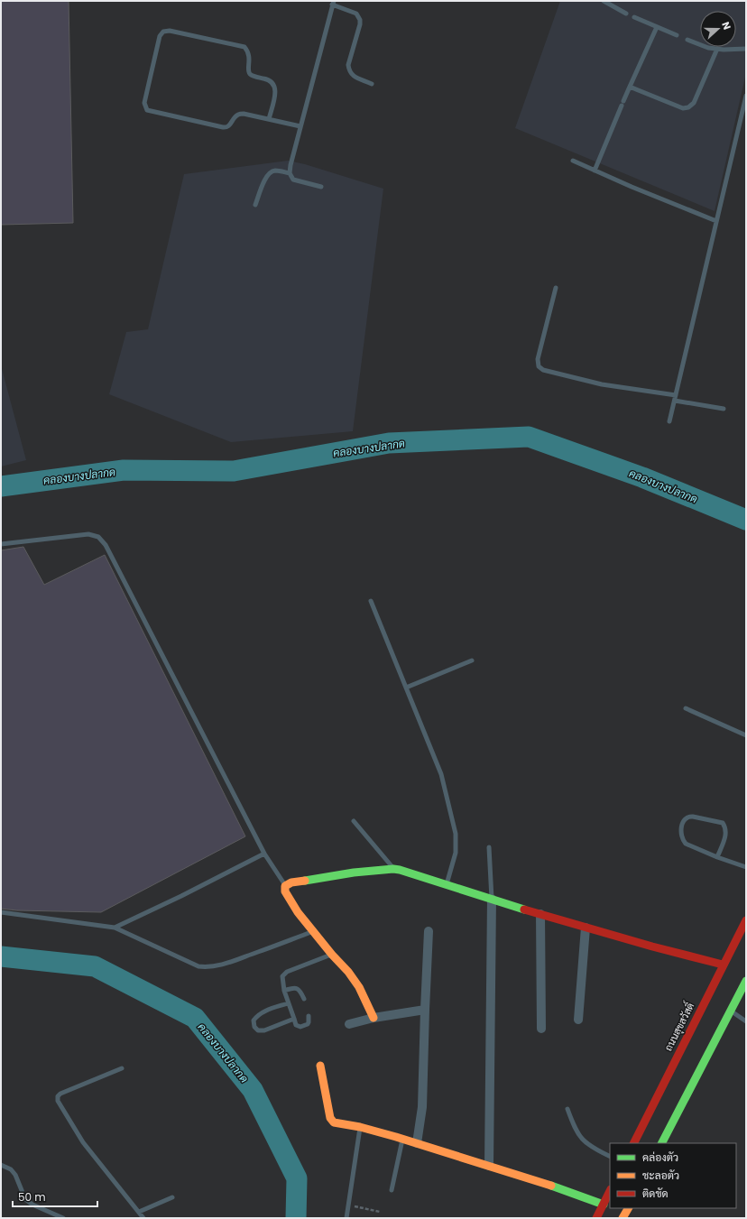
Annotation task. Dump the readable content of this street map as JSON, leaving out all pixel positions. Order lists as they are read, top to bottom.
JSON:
{
  "streets": {
    "street": ["ถนนสุขสวัสดิ์"]
  },
  "water": ["คลองบางปลากด"],
  "legend": ["คล่องตัว", "ชะลอตัว", "ติดขัด"],
  "scale_bar": "50 m",
  "north": "right"
}
